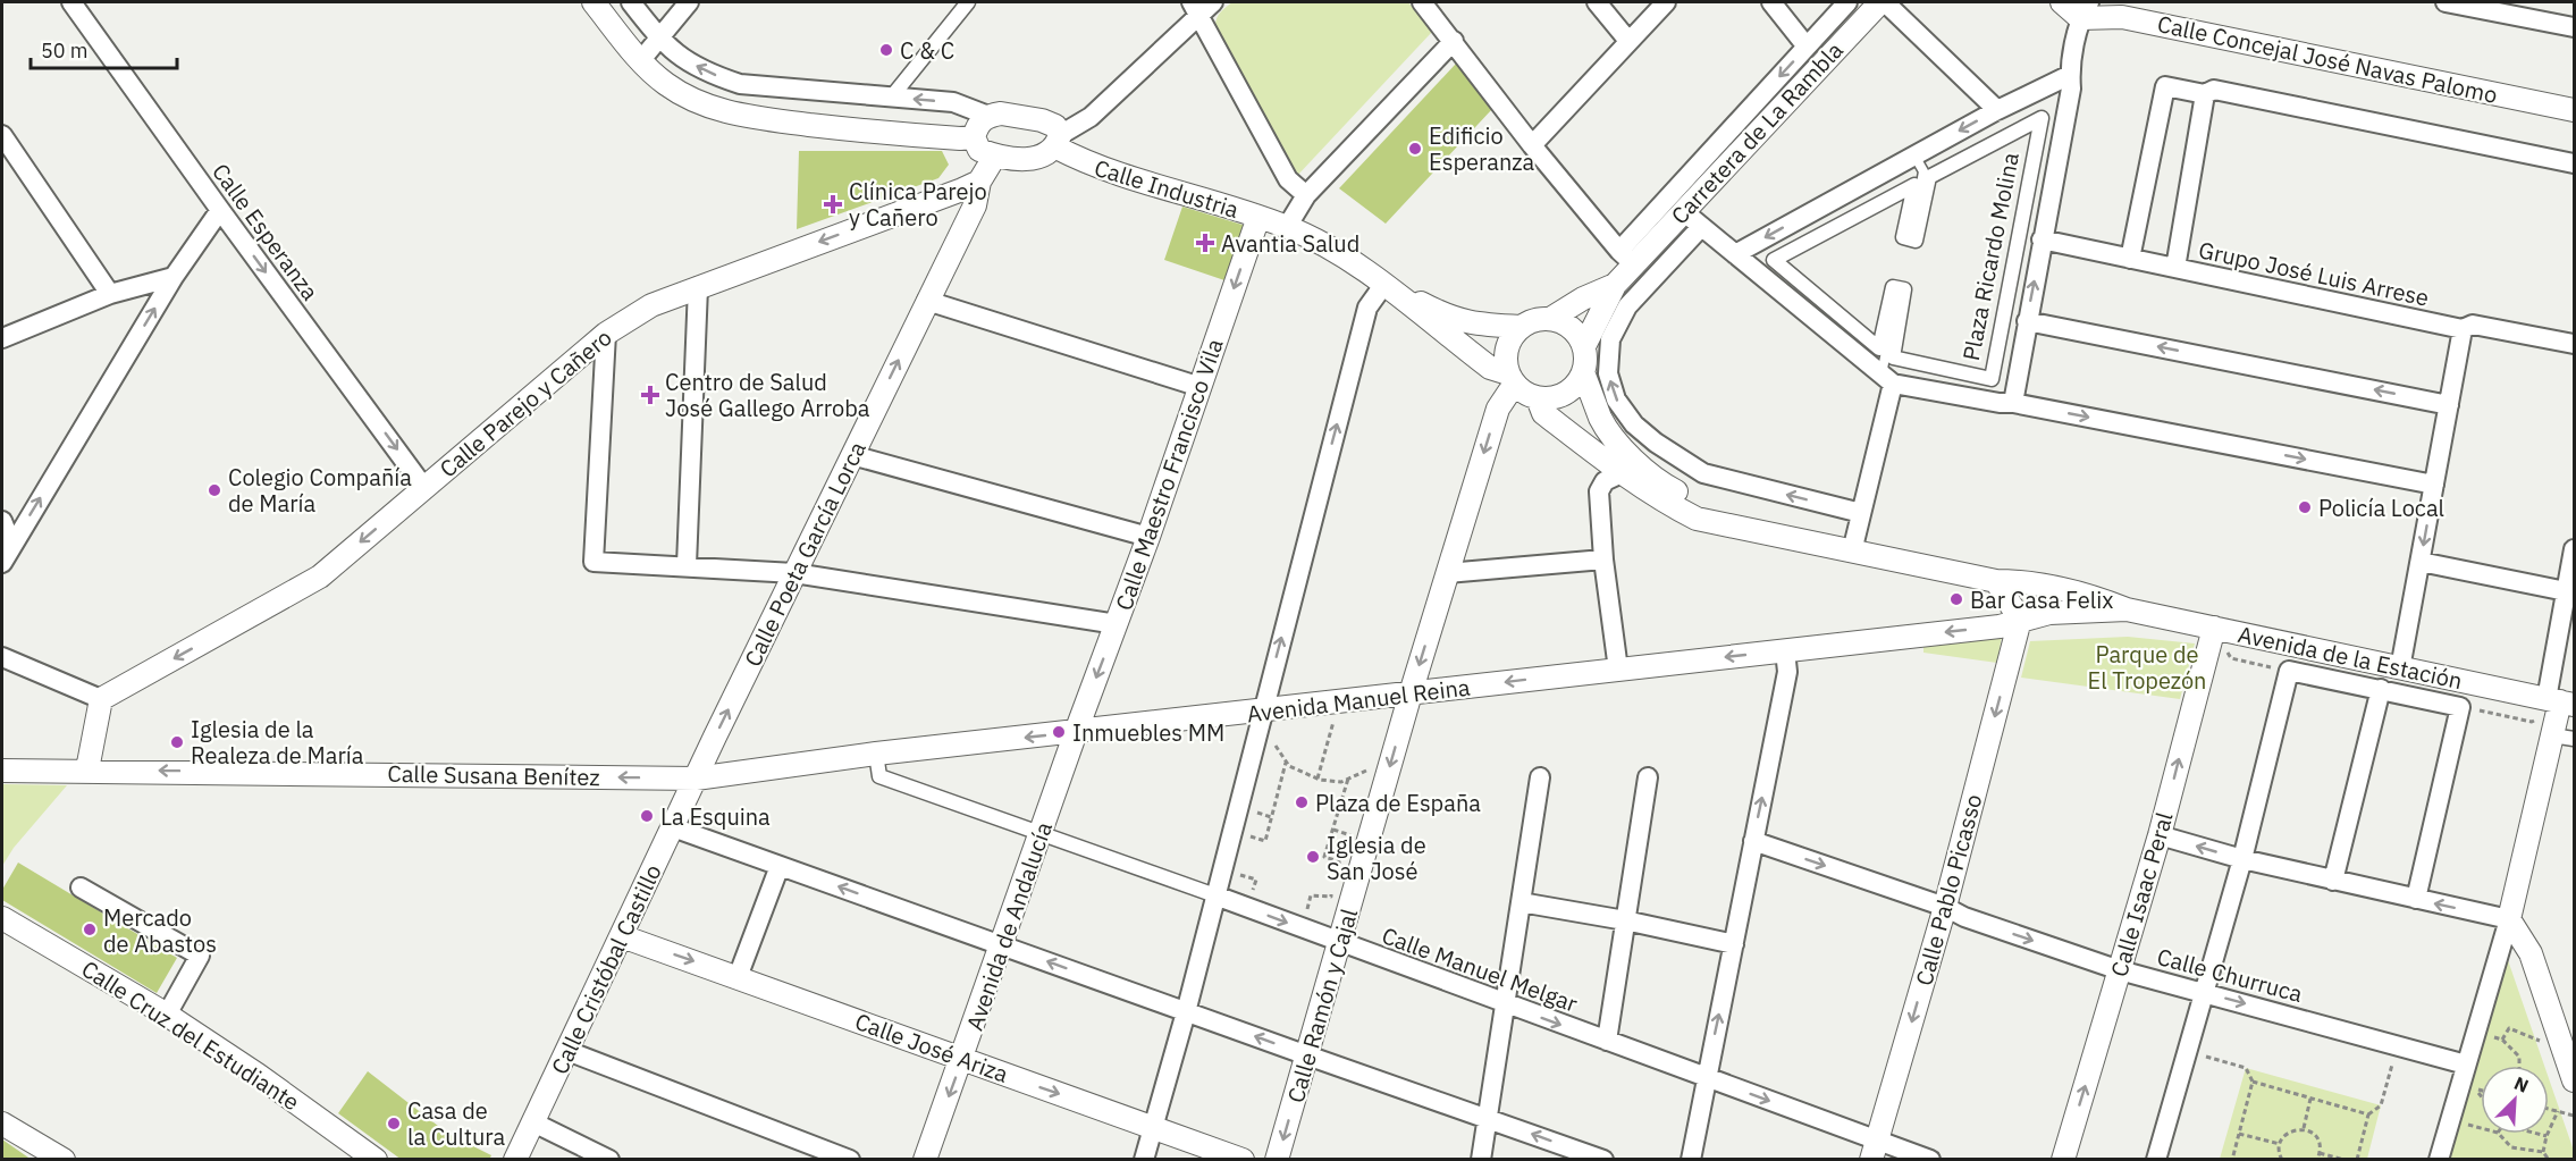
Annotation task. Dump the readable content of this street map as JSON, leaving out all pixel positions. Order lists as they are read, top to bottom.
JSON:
{
  "streets": {
    "street": [
      "Calle Concejal José Navas Palomo",
      "Carretera de La Rambla",
      "Calle Industria",
      "Calle Esperanza",
      "Plaza Ricardo Molina",
      "Grupo José Luis Arrese",
      "Calle Parejo y Cañero",
      "Calle Maestro Francisco Vila",
      "Calle Poeta García Lorca",
      "Avenida de la Estación",
      "Avenida Manuel Reina",
      "Calle Susana Benítez",
      "Calle Pablo Picasso",
      "Calle Isaac Peral",
      "Avenida de Andalucía",
      "Calle Cristóbal Castillo",
      "Calle Manuel Melgar",
      "Calle Churruca",
      "Calle Ramón y Cajal",
      "Calle Cruz del Estudiante",
      "Calle José Ariza"
    ]
  },
  "crossings": [
    ["Carretera de La Rambla", "Calle Industria"],
    ["Carretera de La Rambla", "Calle Ramón y Cajal"],
    ["Calle Industria", "Calle Maestro Francisco Vila"],
    ["Calle Industria", "Calle Ramón y Cajal"],
    ["Calle Esperanza", "Calle Parejo y Cañero"],
    ["Calle Parejo y Cañero", "Calle Poeta García Lorca"],
    ["Calle Maestro Francisco Vila", "Avenida Manuel Reina"],
    ["Calle Maestro Francisco Vila", "Avenida de Andalucía"],
    ["Calle Poeta García Lorca", "Avenida Manuel Reina"],
    ["Calle Poeta García Lorca", "Calle Susana Benítez"],
    ["Calle Poeta García Lorca", "Calle Cristóbal Castillo"],
    ["Avenida de la Estación", "Avenida Manuel Reina"],
    ["Avenida de la Estación", "Calle Pablo Picasso"],
    ["Avenida de la Estación", "Calle Isaac Peral"],
    ["Avenida Manuel Reina", "Calle Susana Benítez"],
    ["Avenida Manuel Reina", "Calle Pablo Picasso"],
    ["Avenida Manuel Reina", "Avenida de Andalucía"],
    ["Avenida Manuel Reina", "Calle Cristóbal Castillo"],
    ["Avenida Manuel Reina", "Calle Manuel Melgar"],
    ["Avenida Manuel Reina", "Calle Ramón y Cajal"],
    ["Calle Susana Benítez", "Calle Cristóbal Castillo"],
    ["Calle Pablo Picasso", "Calle Manuel Melgar"],
    ["Calle Pablo Picasso", "Calle Churruca"],
    ["Calle Isaac Peral", "Calle Churruca"],
    ["Avenida de Andalucía", "Calle Manuel Melgar"],
    ["Avenida de Andalucía", "Calle José Ariza"],
    ["Calle Cristóbal Castillo", "Calle José Ariza"],
    ["Calle Manuel Melgar", "Calle Ramón y Cajal"]
  ],
  "one_way": [
    "Calle Esperanza",
    "Calle Parejo y Cañero",
    "Calle Poeta García Lorca",
    "Calle Susana Benítez"
  ],
  "parks": ["Parque de El Tropezón"],
  "places": {
    "other": [
      "C & C",
      "Edificio Esperanza",
      "Colegio Compañía de María",
      "Policía Local",
      "Bar Casa Felix",
      "Inmuebles MM",
      "Iglesia de la Realeza de María",
      "Plaza de España",
      "La Esquina",
      "Iglesia de San José",
      "Mercado de Abastos",
      "Casa de la Cultura"
    ],
    "health": ["Clínica Parejo y Cañero", "Avantia Salud", "Centro de Salud José Gallego Arroba"]
  },
  "scale_bar": "50 m",
  "north": "top right"
}
